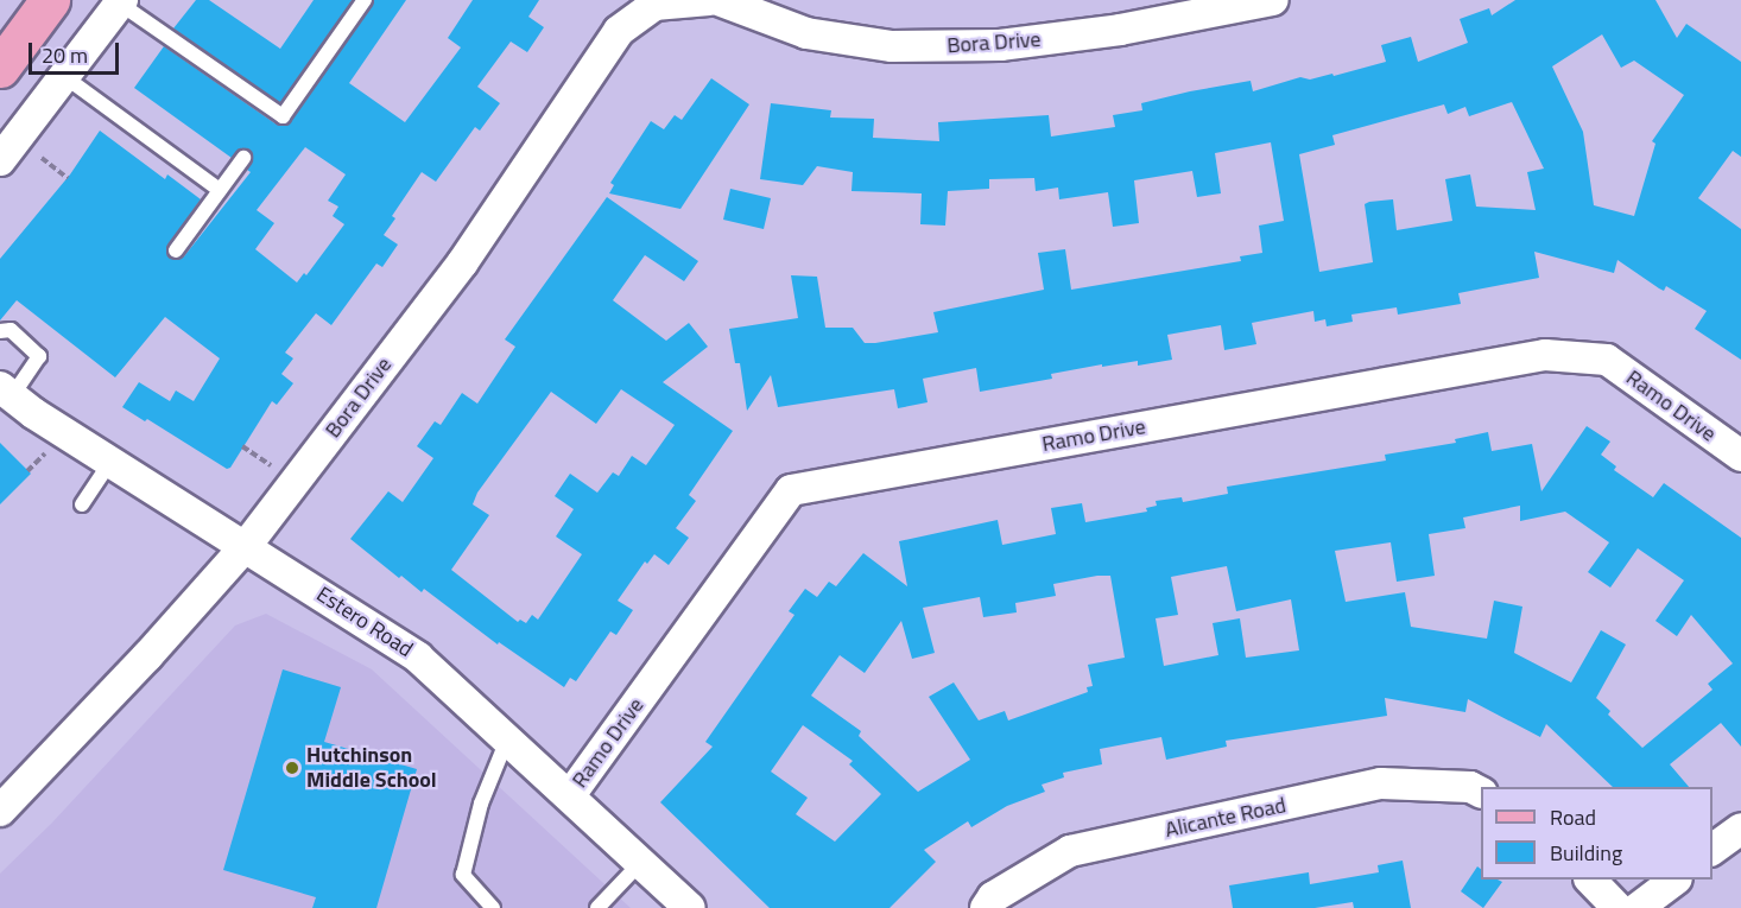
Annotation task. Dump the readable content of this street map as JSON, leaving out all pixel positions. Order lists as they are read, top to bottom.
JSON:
{
  "streets": {
    "street": [
      "Bora Drive",
      "Ramo Drive",
      "Estero Road",
      "Alicante Road"
    ]
  },
  "crossings": [
    ["Bora Drive", "Estero Road"],
    ["Ramo Drive", "Estero Road"]
  ],
  "places": ["Hutchinson Middle School"],
  "legend": ["Road", "Building"],
  "scale_bar": "20 m"
}
